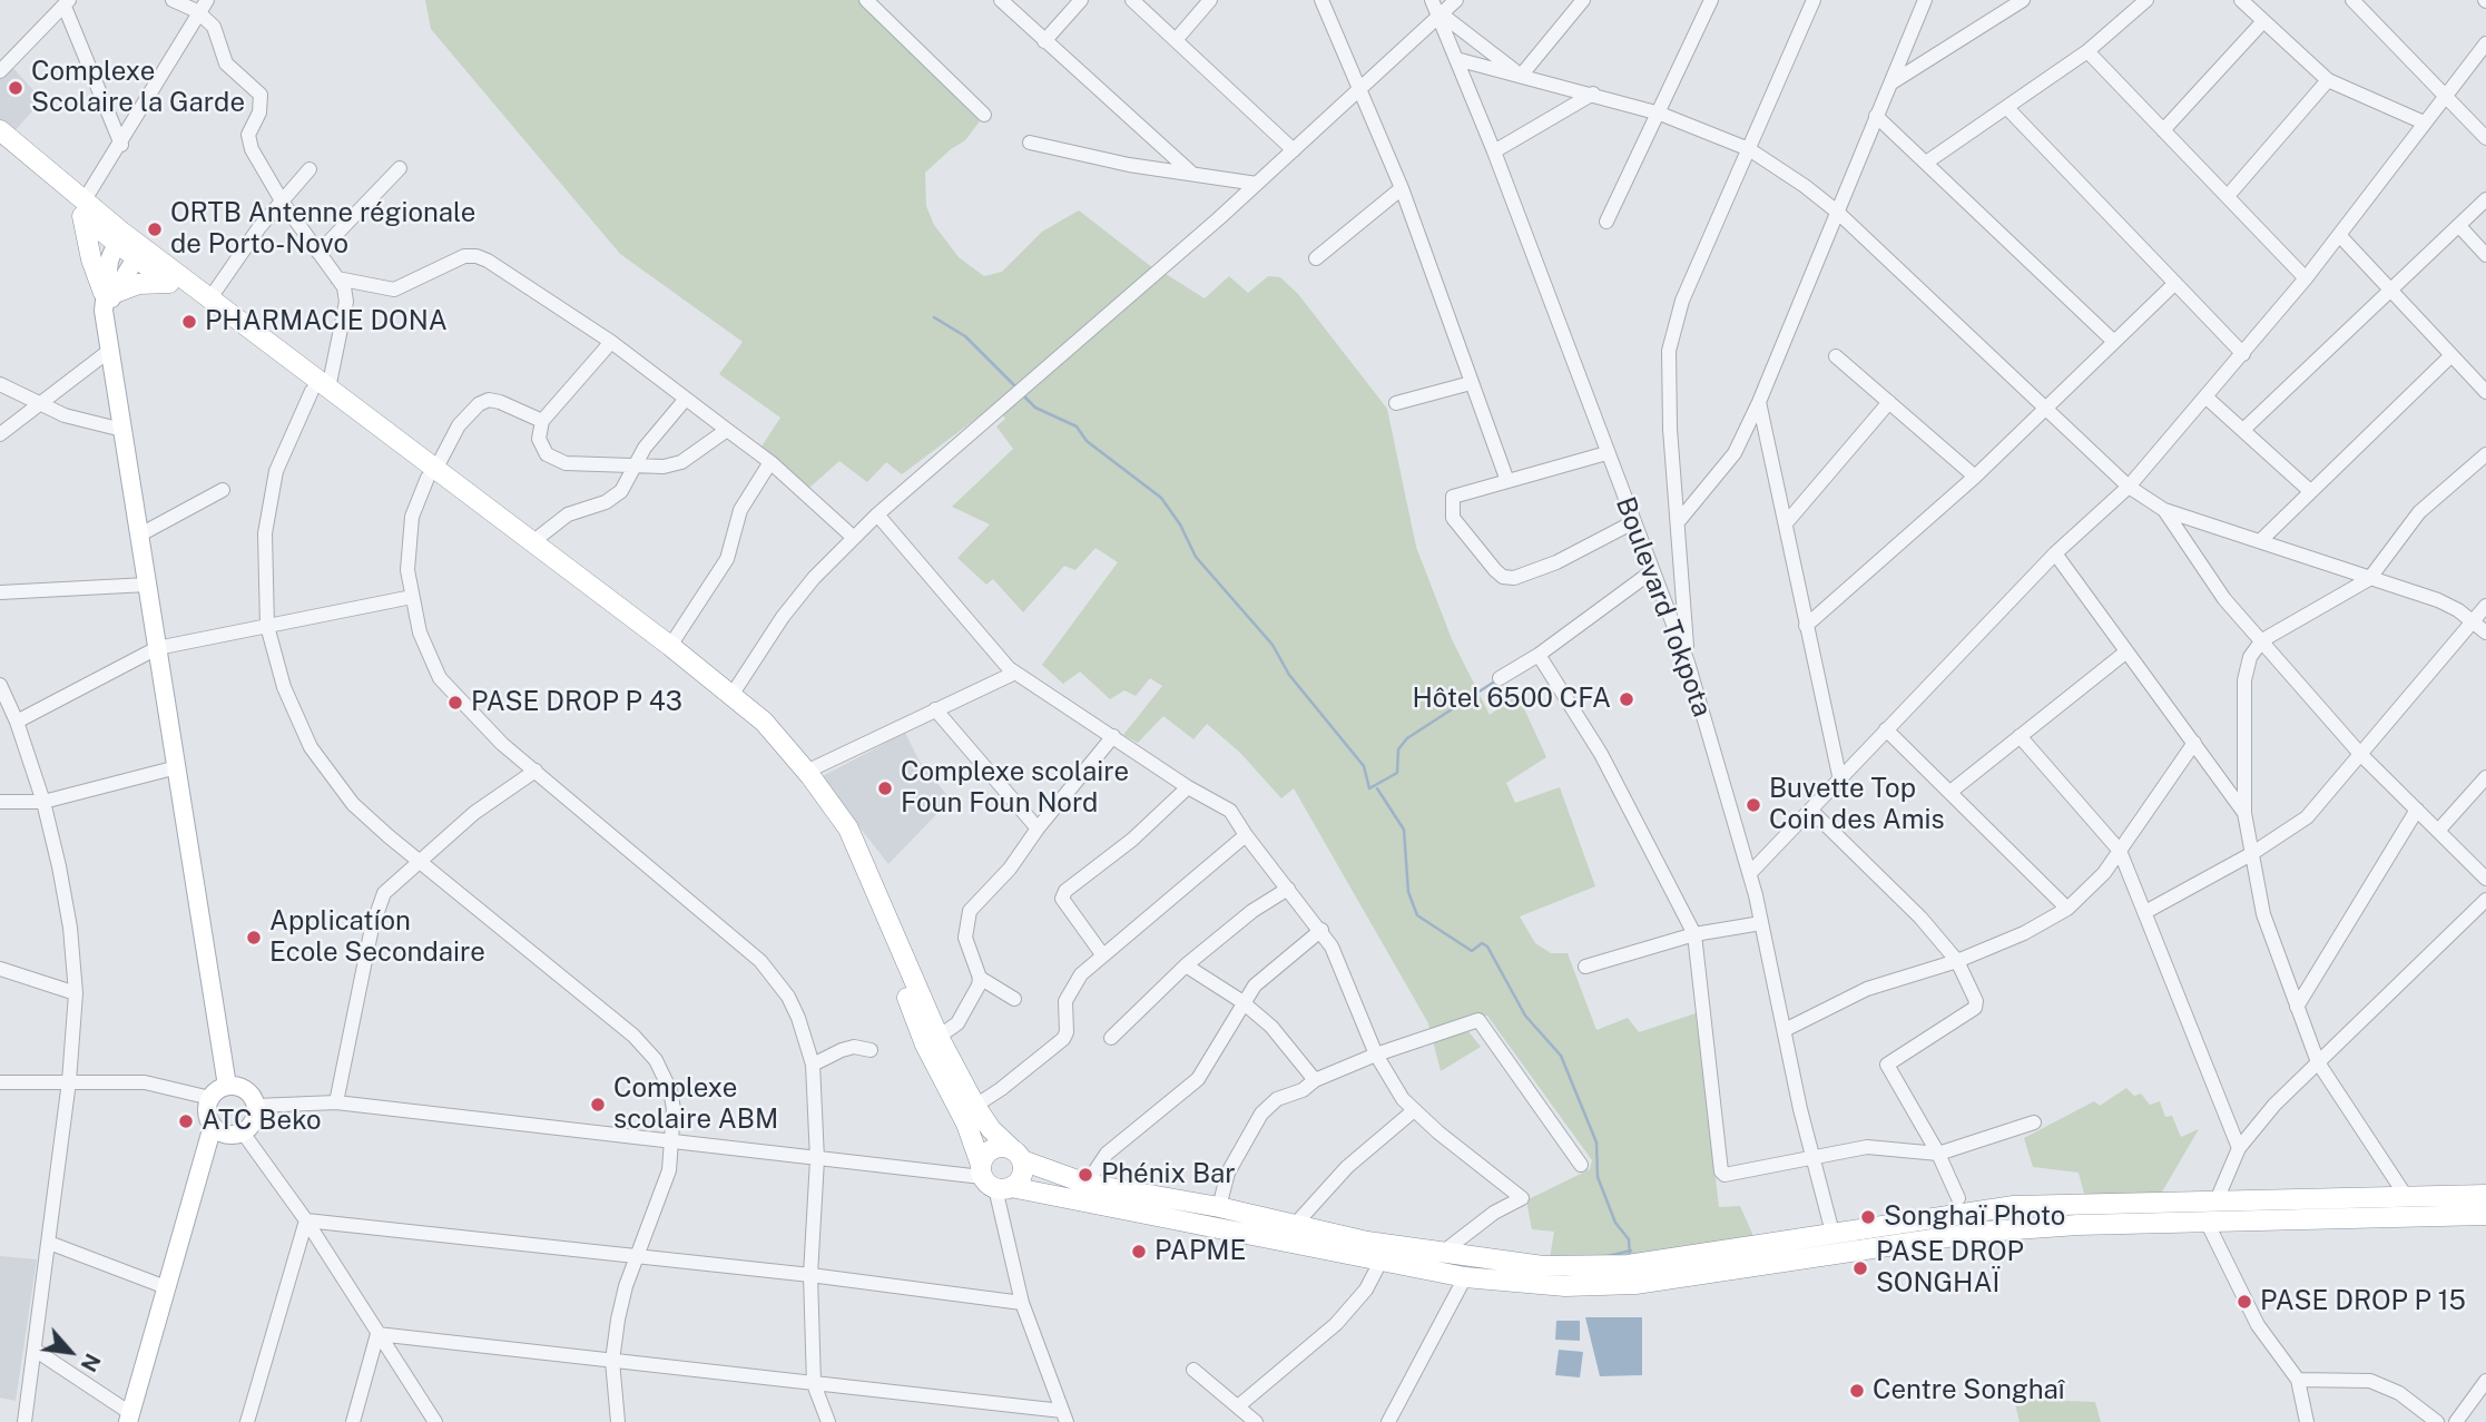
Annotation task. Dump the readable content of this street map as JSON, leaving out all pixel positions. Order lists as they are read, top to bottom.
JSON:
{
  "streets": {
    "street": ["Boulevard Tokpota"]
  },
  "places": [
    "Complexe Scolaire la Garde",
    "ORTB Antenne régionale de Porto-Novo",
    "PHARMACIE DONA",
    "Hôtel 6500 CFA",
    "PASE DROP P 43",
    "Complexe scolaire Foun Foun Nord",
    "Buvette Top Coin des Amis",
    "Applicatíon Ecole Secondaire",
    "Complexe scolaire ABM",
    "ATC Beko",
    "Phénix Bar",
    "Songhaï Photo",
    "PAPME",
    "PASE DROP SONGHAÏ",
    "PASE DROP P 15",
    "Centre Songhaî"
  ],
  "north": "bottom right"
}
